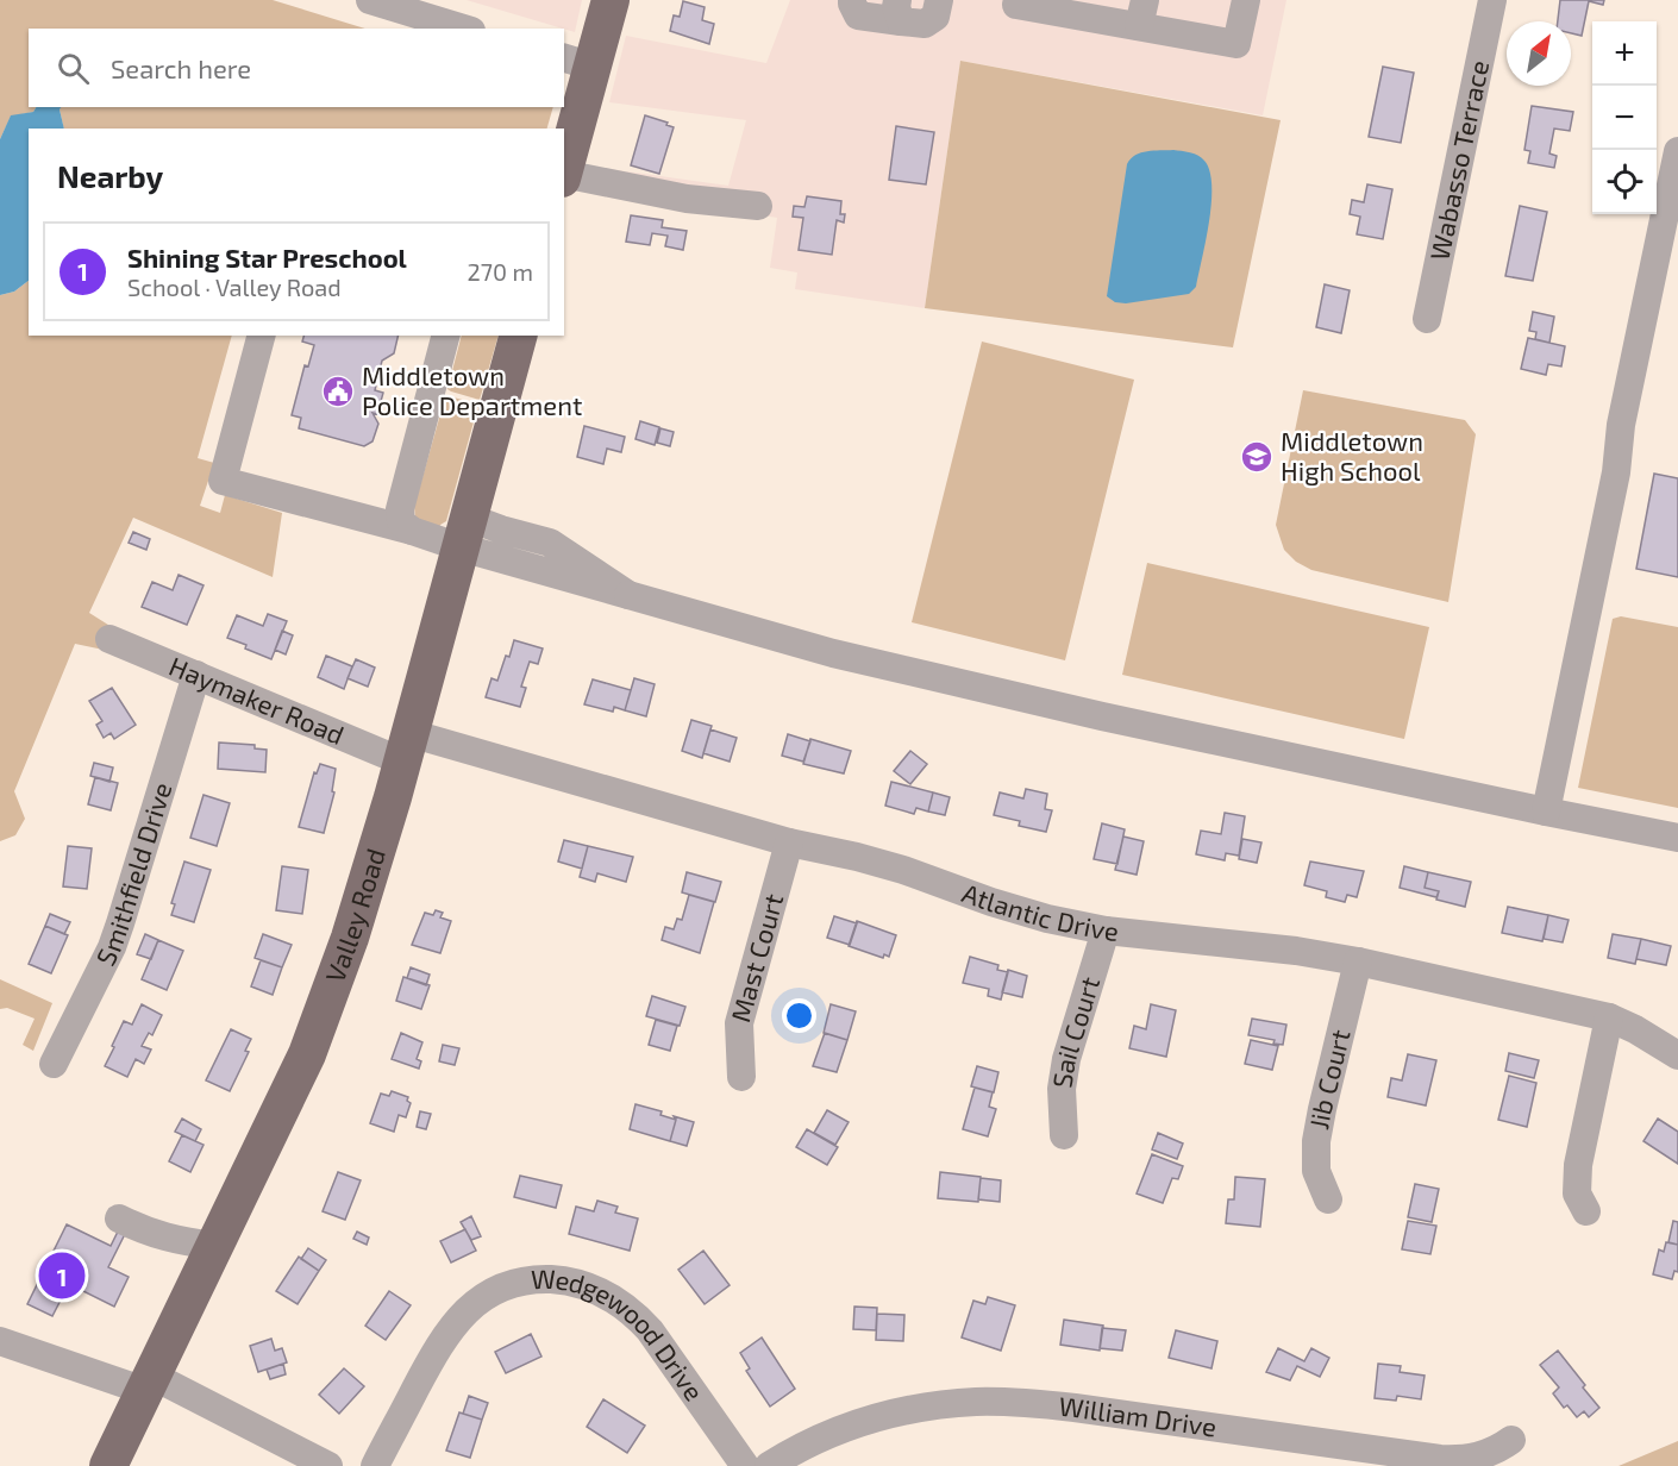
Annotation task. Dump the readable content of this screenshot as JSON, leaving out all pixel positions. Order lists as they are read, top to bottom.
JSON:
{
  "streets": {
    "main road": ["Valley Road"],
    "street": [
      "Wabasso Terrace",
      "Haymaker Road",
      "Smithfield Drive",
      "Atlantic Drive",
      "Mast Court",
      "Sail Court",
      "Jib Court",
      "Wedgewood Drive",
      "William Drive"
    ]
  },
  "crossings": [
    ["Haymaker Road", "Smithfield Drive"],
    ["Haymaker Road", "Atlantic Drive"],
    ["Haymaker Road", "Valley Road"],
    ["Atlantic Drive", "Valley Road"],
    ["Atlantic Drive", "Mast Court"],
    ["Atlantic Drive", "Sail Court"],
    ["Atlantic Drive", "Jib Court"]
  ],
  "places": {
    "public building": ["Middletown Police Department"],
    "school or university": ["Middletown High School"]
  },
  "north": "top right",
  "page": {
    "map_buttons": ["+", "−"],
    "search": "Search here",
    "heading": "Nearby",
    "list": [
      {
        "mark": "1",
        "name": "Shining Star Preschool",
        "note": "School · Valley Road",
        "value": "270 m"
      }
    ],
    "pins": "1"
  }
}
